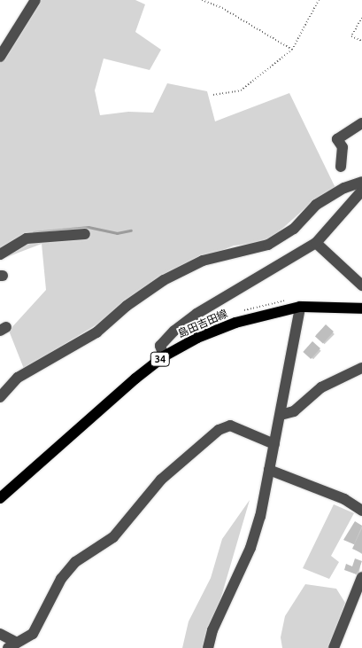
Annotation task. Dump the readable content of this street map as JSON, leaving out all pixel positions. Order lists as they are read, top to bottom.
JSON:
{
  "streets": {
    "main road": ["島田吉田線", "34"]
  }
}
